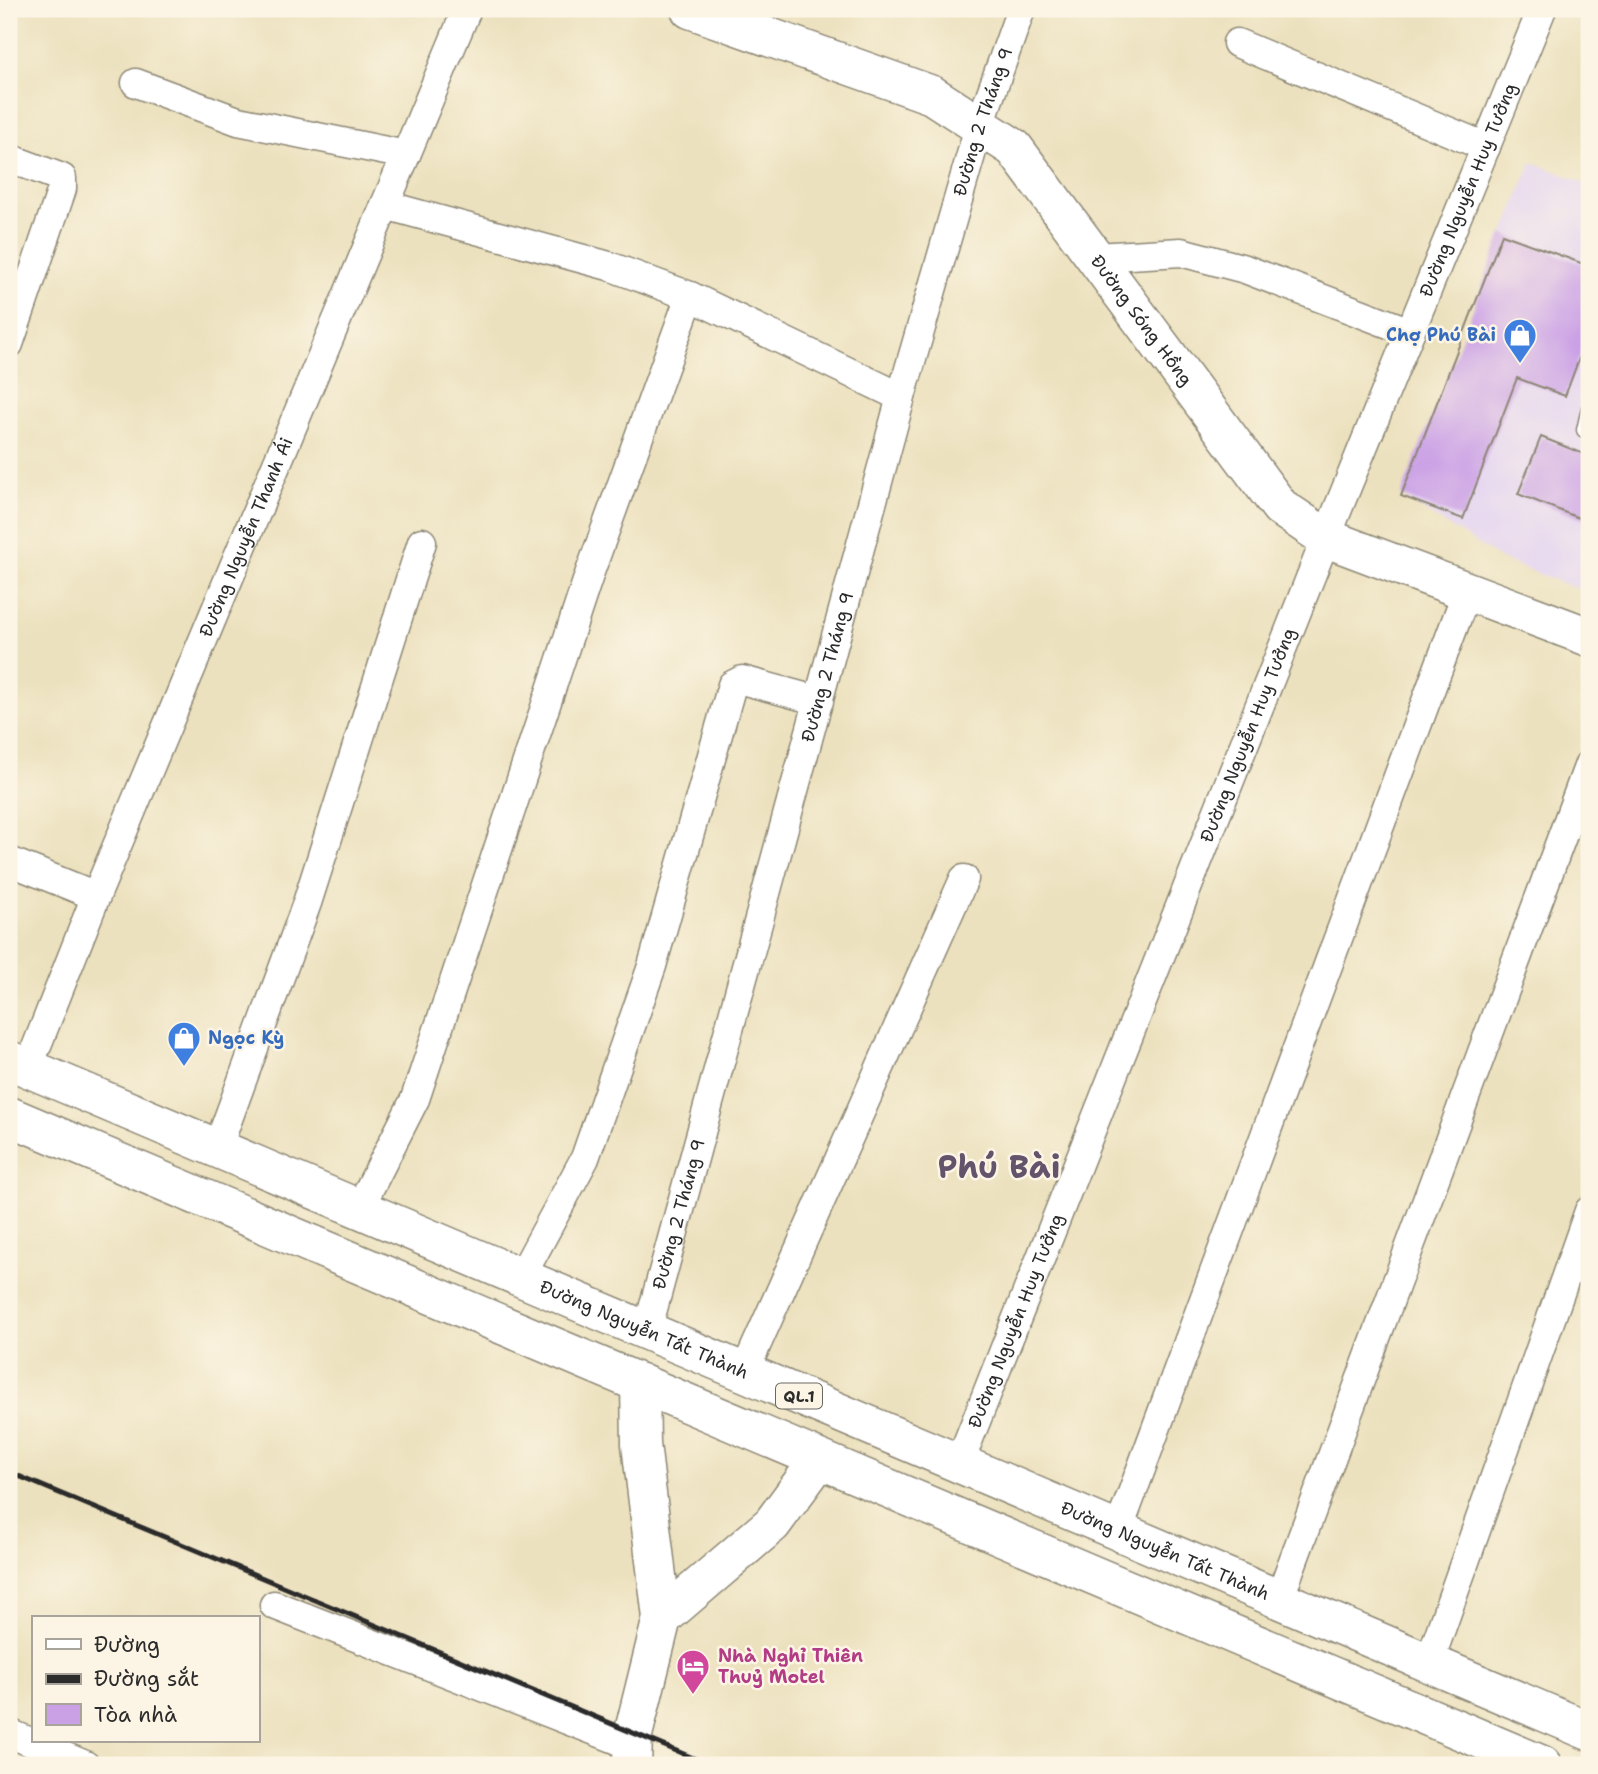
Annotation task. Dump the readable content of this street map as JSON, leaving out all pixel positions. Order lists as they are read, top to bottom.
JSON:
{
  "streets": {
    "main road": ["Đường Sóng Hồng", "Đường Nguyễn Tất Thành", "QL.1"],
    "street": ["Đường 2 Tháng 9", "Đường Nguyễn Huy Tưởng", "Đường Nguyễn Thanh Ái"]
  },
  "crossings": [
    ["Đường 2 Tháng 9", "Đường Sóng Hồng"],
    ["Đường 2 Tháng 9", "Đường Nguyễn Tất Thành"],
    ["Đường Nguyễn Huy Tưởng", "Đường Sóng Hồng"],
    ["Đường Nguyễn Huy Tưởng", "Đường Nguyễn Tất Thành"],
    ["Đường Nguyễn Thanh Ái", "Đường Nguyễn Tất Thành"]
  ],
  "districts": ["Phú Bài"],
  "places": {
    "shop": ["Chợ Phú Bài", "Ngọc Kỳ"],
    "hotel": ["Nhà Nghỉ Thiên Thuỷ Motel"]
  },
  "legend": ["Đường", "Đường sắt", "Tòa nhà"]
}
